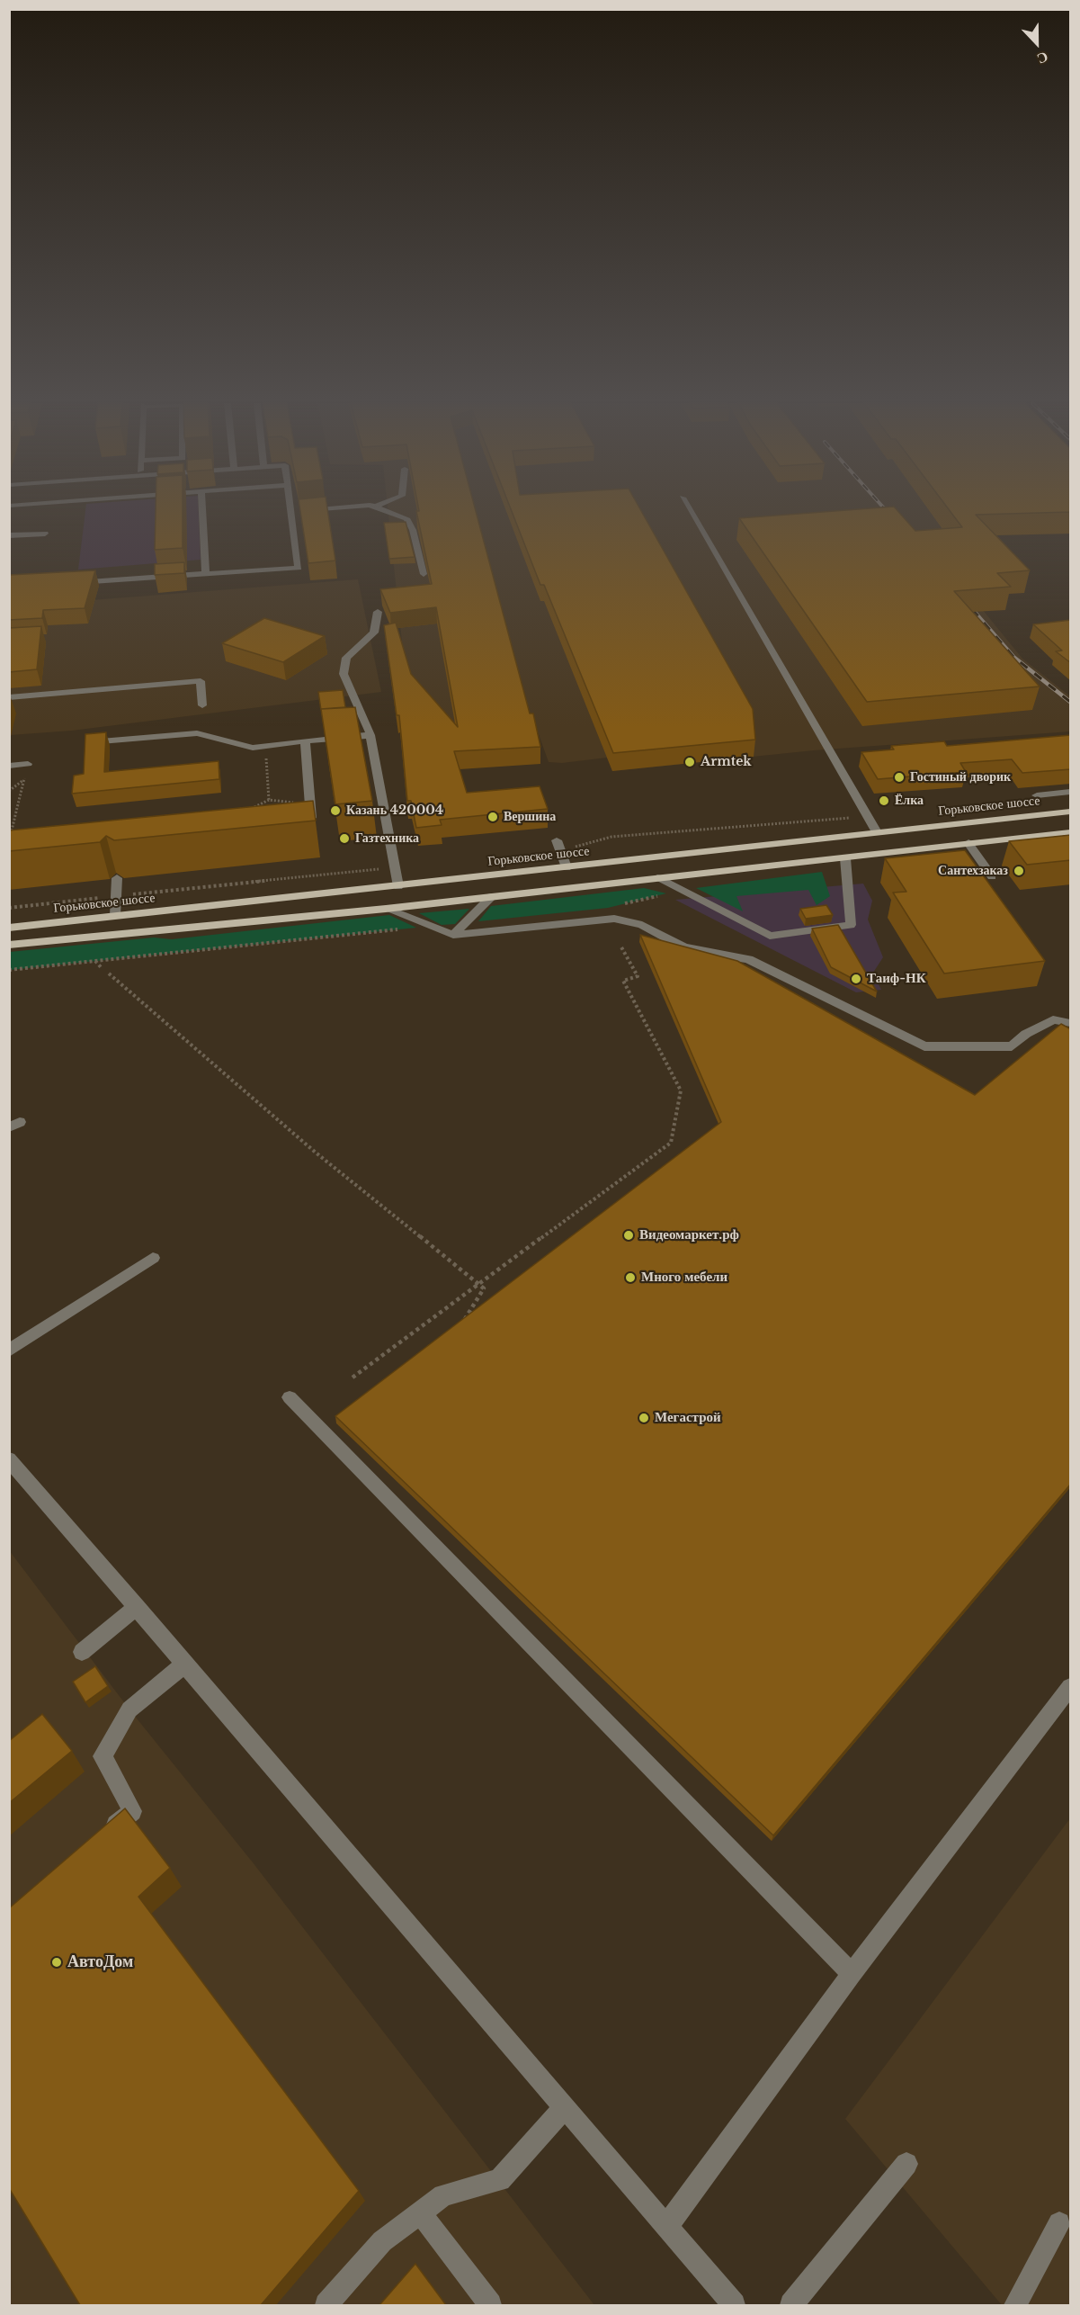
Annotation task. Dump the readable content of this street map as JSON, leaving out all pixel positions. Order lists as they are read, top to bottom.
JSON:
{
  "streets": {
    "main road": ["Горьковское шоссе"]
  },
  "places": [
    "Armtek",
    "Гостиный дворик",
    "Ёлка",
    "Казань 420004",
    "Вершина",
    "Газтехника",
    "Сантехзаказ",
    "Таиф-НК",
    "Видеомаркет.рф",
    "Много мебели",
    "Мегастрой",
    "АвтоДом"
  ],
  "north": "bottom"
}
